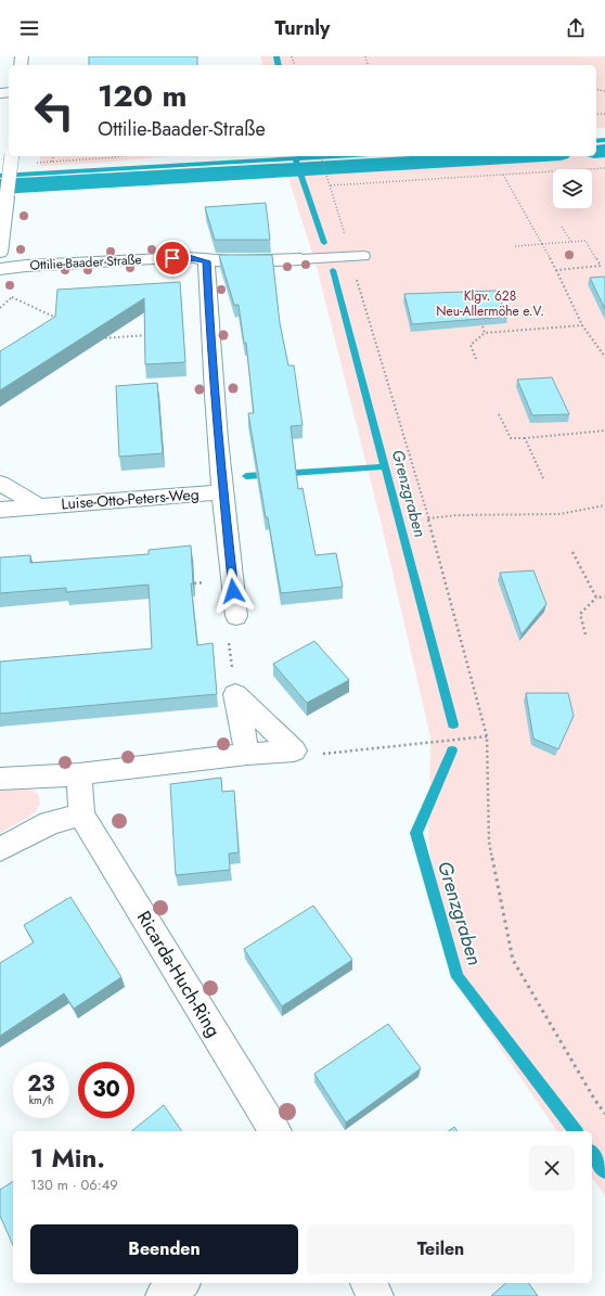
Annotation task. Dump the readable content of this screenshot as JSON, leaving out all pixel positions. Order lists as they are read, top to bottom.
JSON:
{
  "streets": {
    "street": ["Ottilie-Baader-Straße", "Luise-Otto-Peters-Weg", "Ricarda-Huch-Ring"]
  },
  "water": ["Grenzgraben"],
  "parks": ["Klgv. 628 Neu-Allermöhe e.V."],
  "page": {
    "header": "Turnly",
    "turn": ["120 m", "Ottilie-Baader-Straße"],
    "speed": "23 km/h",
    "limit": "30",
    "heading": ["1 Min.", "130 m · 06:49"],
    "buttons": ["Beenden", "Teilen"]
  }
}
